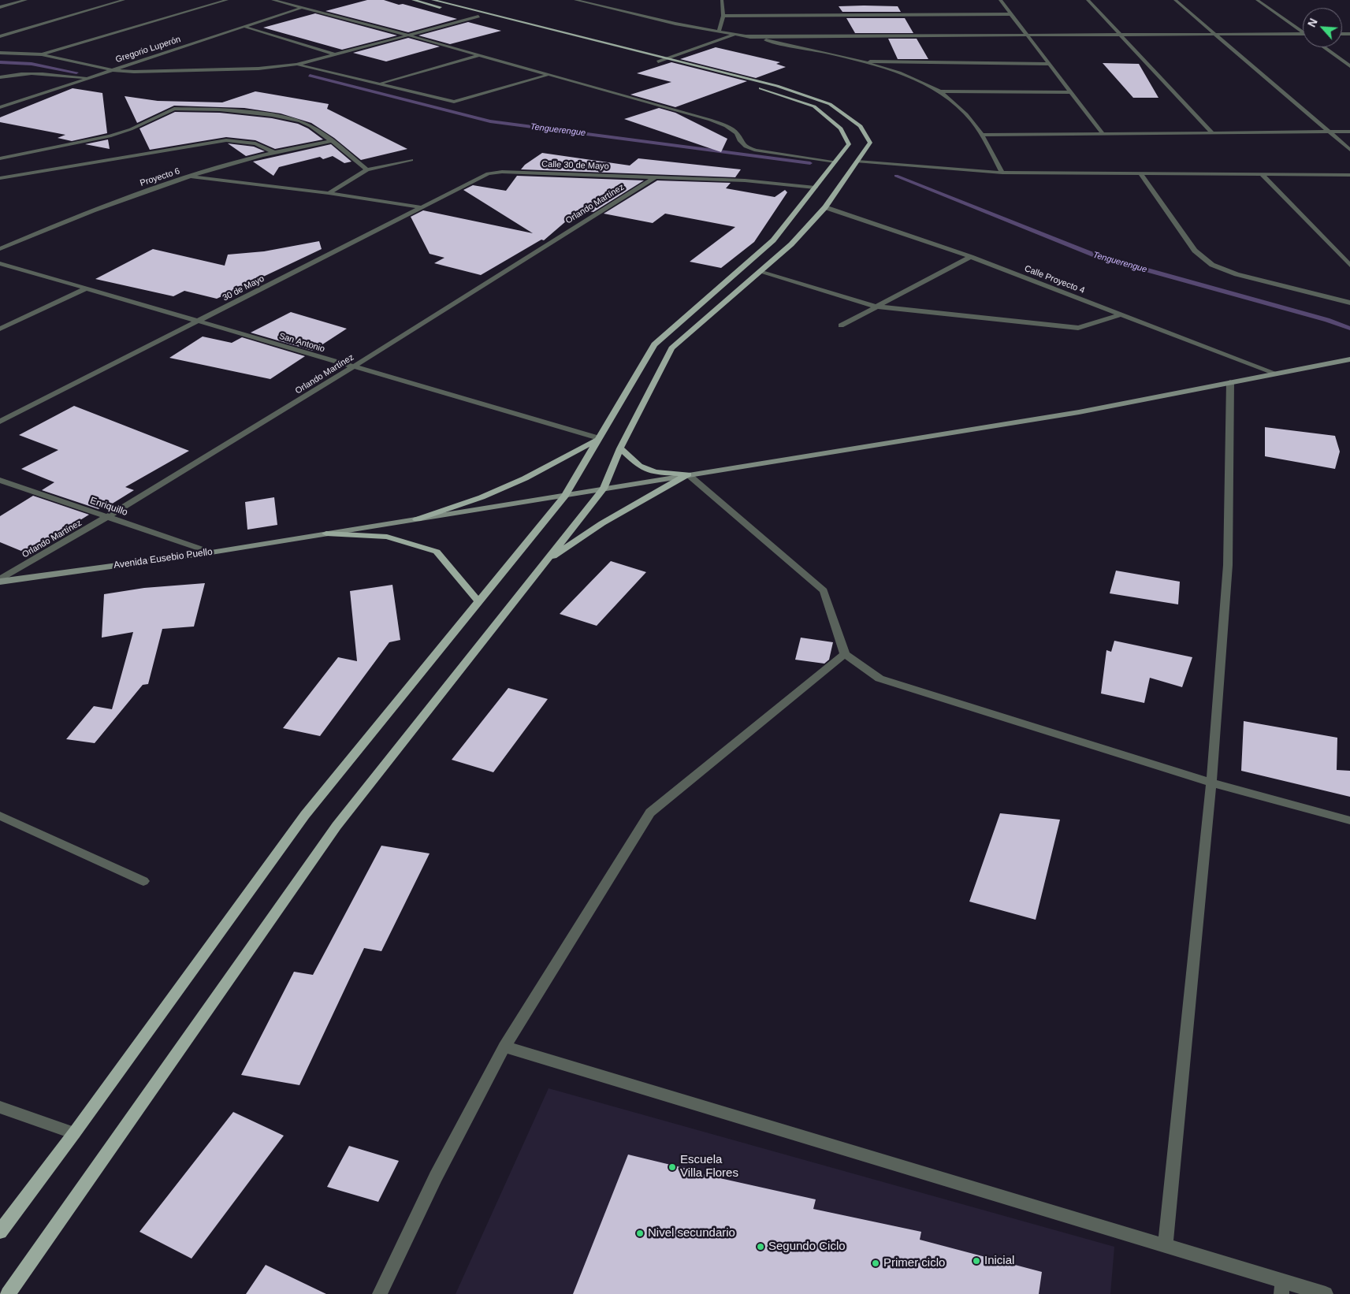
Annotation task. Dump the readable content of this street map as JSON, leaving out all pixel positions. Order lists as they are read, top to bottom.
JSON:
{
  "streets": {
    "main road": ["Avenida Eusebio Puello"],
    "street": [
      "Gregorio Luperón",
      "Calle 30 de Mayo",
      "Proyecto 6",
      "Orlando Martínez",
      "Calle Proyecto 4",
      "30 de Mayo",
      "San Antonio",
      "Enriquillo"
    ]
  },
  "crossings": [
    ["Calle 30 de Mayo", "Orlando Martínez"],
    ["Calle 30 de Mayo", "30 de Mayo"],
    ["Orlando Martínez", "San Antonio"],
    ["Orlando Martínez", "Enriquillo"],
    ["Orlando Martínez", "Avenida Eusebio Puello"],
    ["Calle Proyecto 4", "Avenida Eusebio Puello"],
    ["30 de Mayo", "San Antonio"],
    ["Enriquillo", "Avenida Eusebio Puello"]
  ],
  "water": ["Tenguerengue"],
  "places": [
    "Escuela Villa Flores",
    "Nivel secundario",
    "Segundo Ciclo",
    "Inicial",
    "Primer ciclo"
  ],
  "north": "top left"
}
